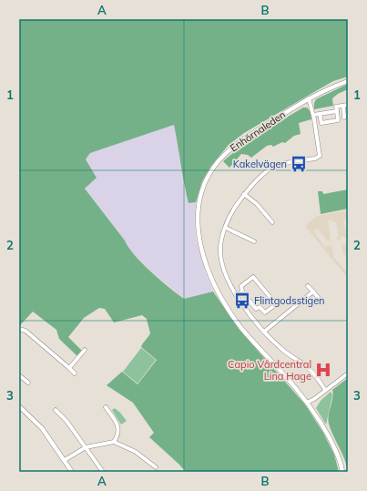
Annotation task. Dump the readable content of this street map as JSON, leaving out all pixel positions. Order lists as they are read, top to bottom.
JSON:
{
  "streets": {
    "street": ["Enhörnaleden"]
  },
  "places": {
    "bus stop": ["Kakelvägen", "Flintgodsstigen"],
    "hospital": ["Capio Vårdcentral Lina Hage"]
  },
  "grid": {
    "columns": ["A", "B"],
    "rows": ["1", "2", "3"]
  }
}
